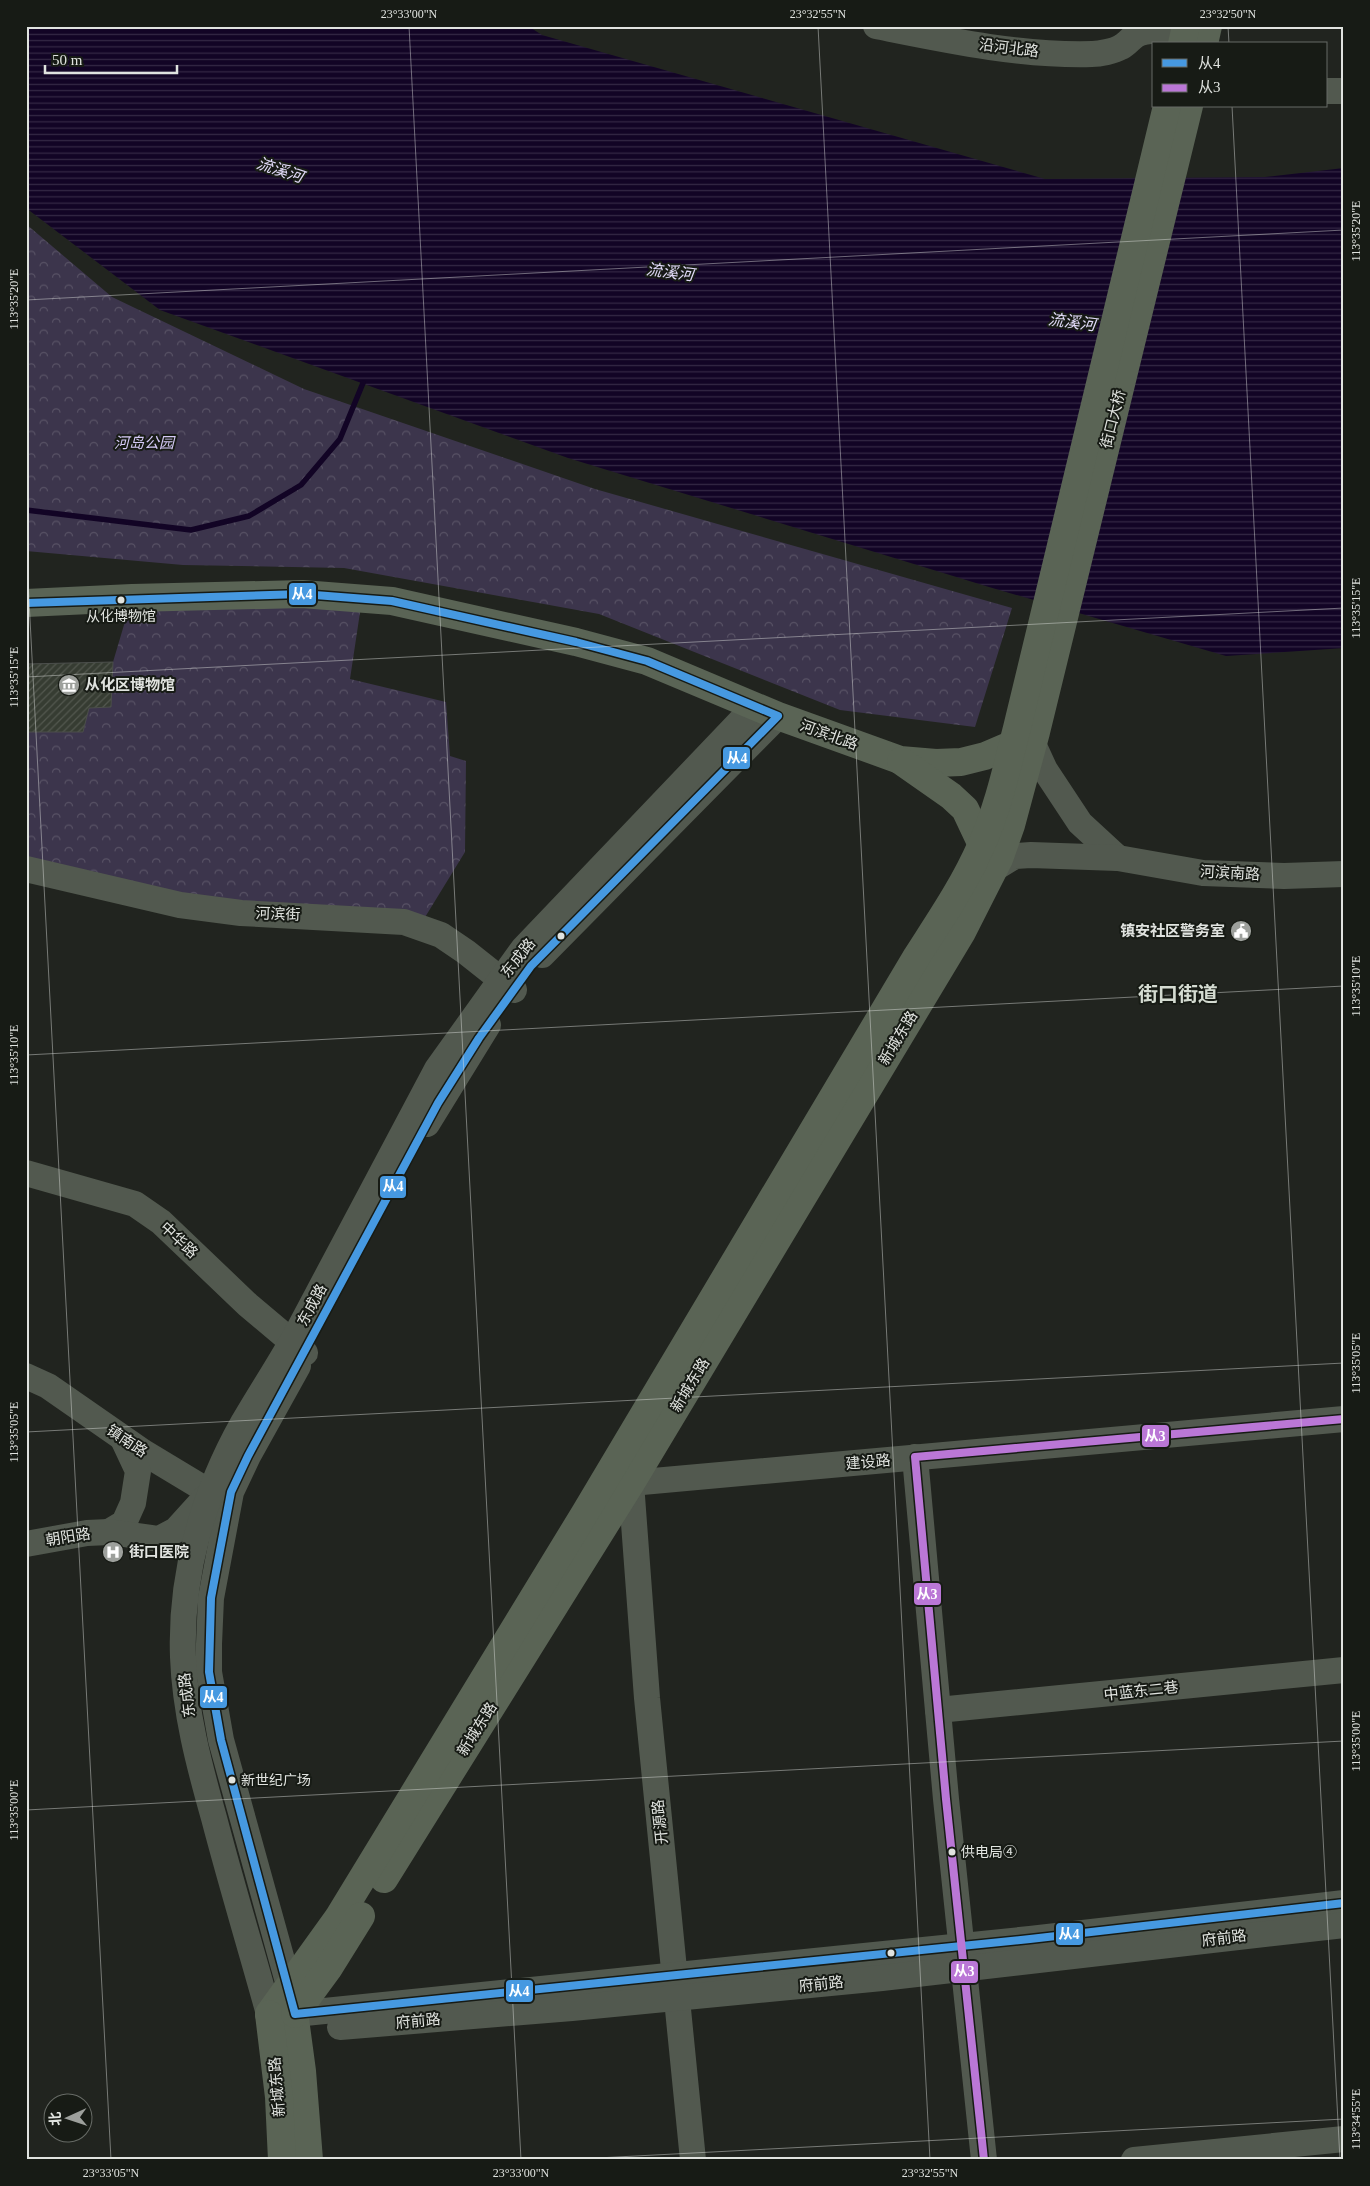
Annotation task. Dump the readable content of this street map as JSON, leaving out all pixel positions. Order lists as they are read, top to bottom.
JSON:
{
  "streets": {
    "main road": ["街口大桥", "河滨北路", "新城东路"],
    "street": [
      "沿河北路",
      "河滨南路",
      "河滨街",
      "东成路",
      "中华路",
      "镇南路",
      "建设路",
      "朝阳路",
      "中蓝东二巷",
      "开源路",
      "府前路"
    ]
  },
  "crossings": [
    ["街口大桥", "河滨北路"],
    ["街口大桥", "新城东路"],
    ["河滨北路", "东成路"],
    ["河滨北路", "新城东路"],
    ["河滨南路", "新城东路"],
    ["河滨街", "东成路"],
    ["东成路", "新城东路"],
    ["东成路", "中华路"],
    ["东成路", "镇南路"],
    ["东成路", "朝阳路"],
    ["东成路", "府前路"],
    ["新城东路", "建设路"],
    ["新城东路", "开源路"],
    ["新城东路", "府前路"],
    ["镇南路", "朝阳路"],
    ["建设路", "开源路"],
    ["开源路", "府前路"]
  ],
  "districts": ["街口街道"],
  "water": ["流溪河"],
  "parks": ["河岛公园"],
  "places": {
    "other": ["从化博物馆", "新世纪广场", "供电局④"],
    "museum": ["从化区博物馆"],
    "public building": ["镇安社区警务室"],
    "hospital": ["街口医院"]
  },
  "lines": ["transit line 从4", "transit line 从3"],
  "legend": ["从4", "从3"],
  "scale_bar": "50 m",
  "north": "left",
  "coordinates": [
    "23°33'00\"N",
    "23°32'55\"N",
    "23°32'50\"N",
    "113°35'20\"E",
    "113°35'15\"E",
    "113°35'10\"E",
    "113°35'05\"E",
    "113°35'00\"E",
    "113°34'55\"E",
    "23°33'05\"N"
  ]
}
